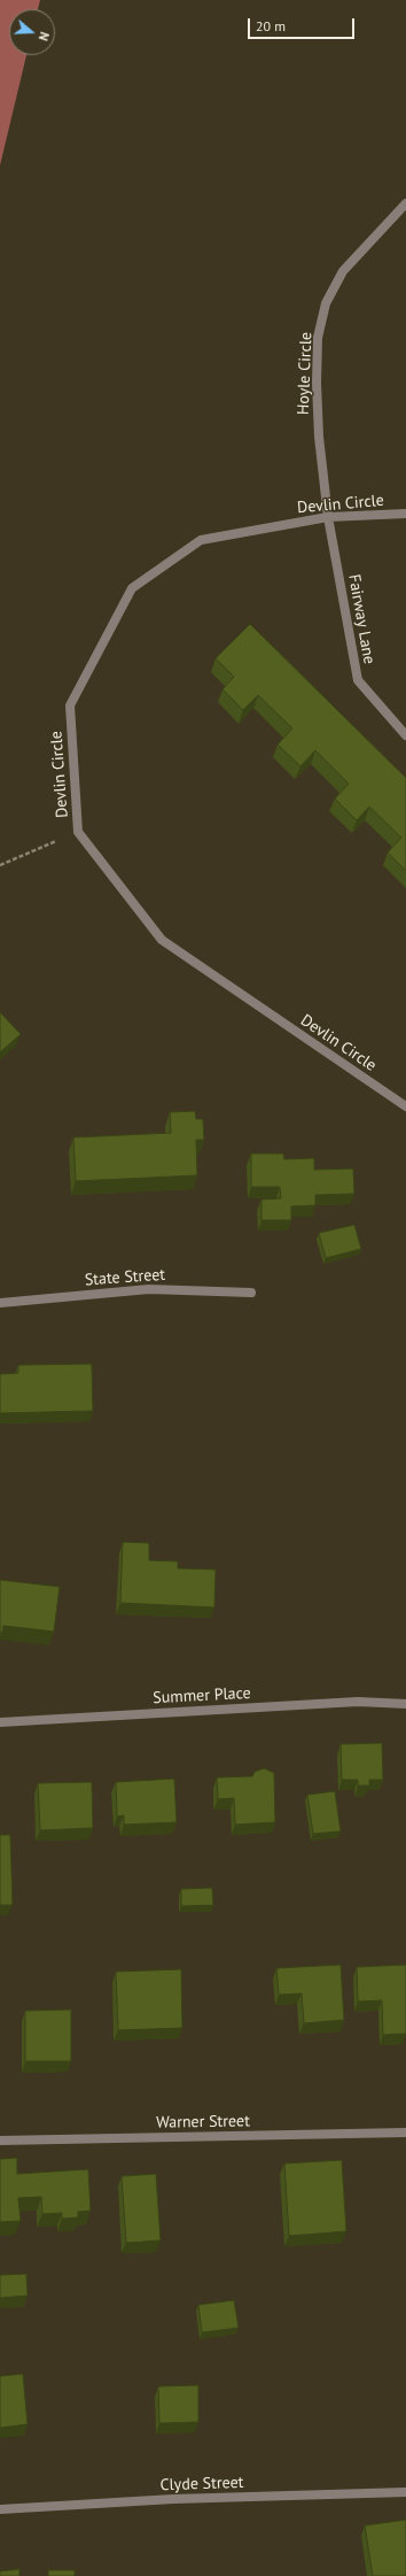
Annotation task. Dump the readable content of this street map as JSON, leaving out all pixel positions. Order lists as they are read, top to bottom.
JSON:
{
  "streets": {
    "street": [
      "Hoyle Circle",
      "Devlin Circle",
      "Fairway Lane",
      "State Street",
      "Summer Place",
      "Warner Street",
      "Clyde Street"
    ]
  },
  "crossings": [
    ["Hoyle Circle", "Devlin Circle"],
    ["Hoyle Circle", "Fairway Lane"],
    ["Devlin Circle", "Fairway Lane"]
  ],
  "scale_bar": "20 m",
  "north": "right"
}
